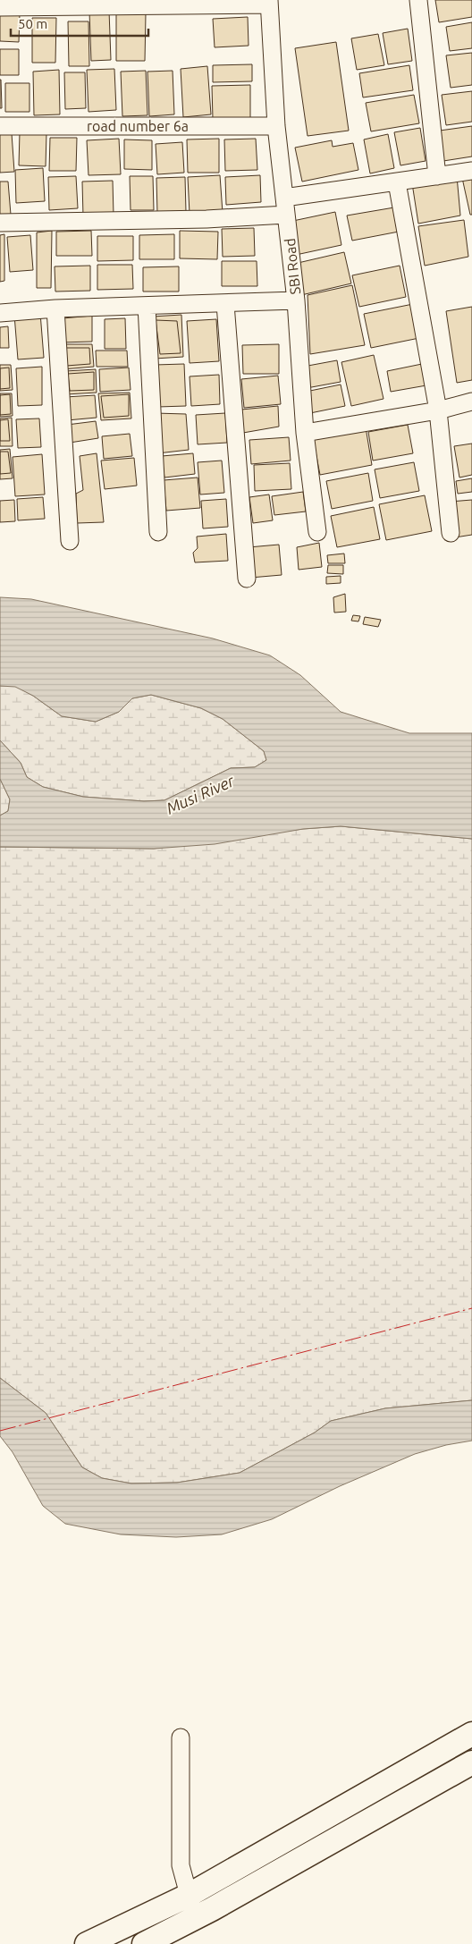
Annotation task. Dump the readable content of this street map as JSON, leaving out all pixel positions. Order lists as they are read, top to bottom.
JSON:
{
  "streets": {
    "street": ["road number 6a", "SBI Road"]
  },
  "crossings": [
    ["road number 6a", "SBI Road"]
  ],
  "water": ["Musi River"],
  "scale_bar": "50 m"
}
